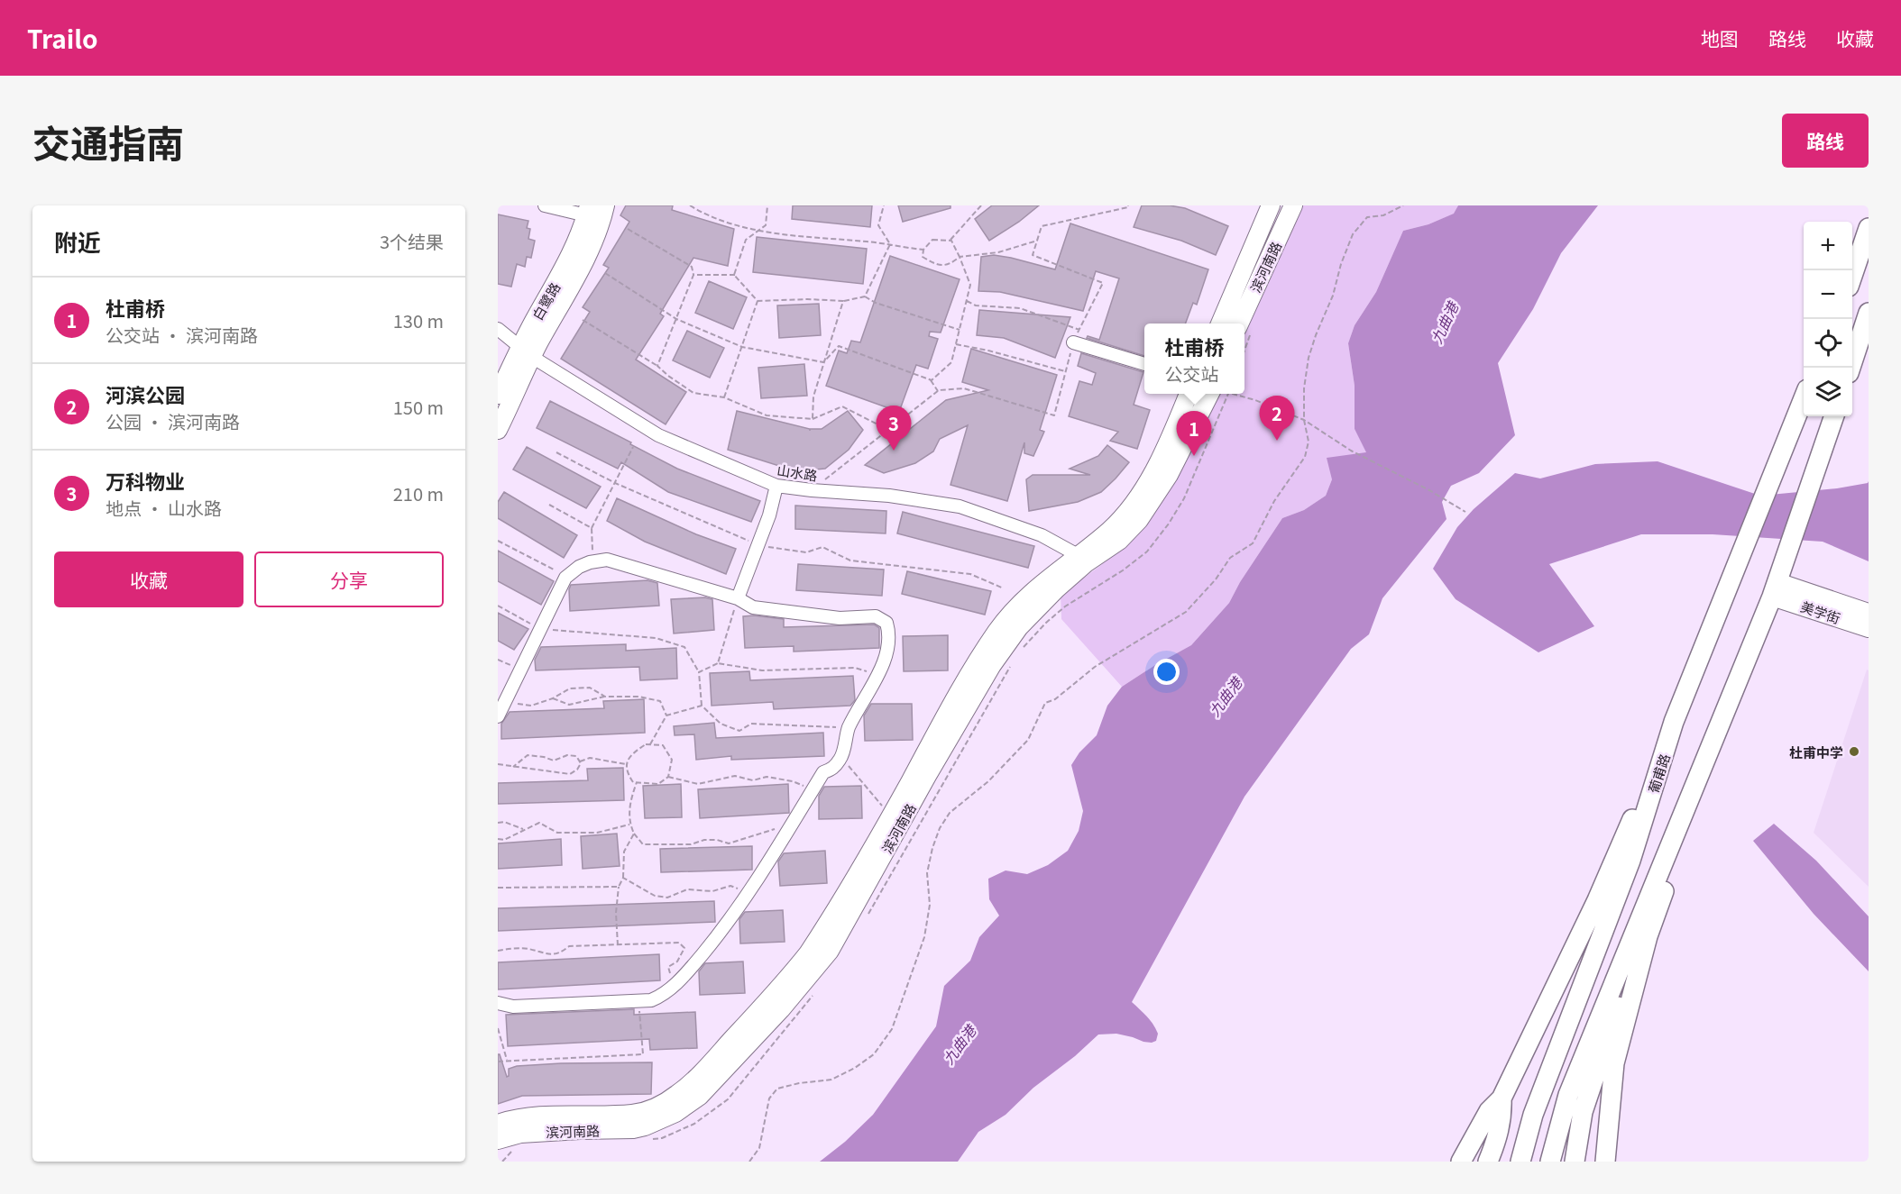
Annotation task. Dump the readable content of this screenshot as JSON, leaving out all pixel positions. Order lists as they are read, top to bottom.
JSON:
{
  "streets": {
    "main road": ["葡甫路"],
    "street": [
      "滨河南路",
      "白鹭路",
      "山水路",
      "美学街"
    ]
  },
  "crossings": [
    ["滨河南路", "山水路"],
    ["白鹭路", "山水路"]
  ],
  "water": ["九曲港"],
  "places": ["杜甫中学"],
  "page": {
    "header": "Trailo",
    "nav": ["地图", "路线", "收藏"],
    "title": "交通指南",
    "buttons": [
      "路线",
      ["收藏", "分享"]
    ],
    "heading": ["附近", "3个结果"],
    "map_buttons": ["+", "−"],
    "list": [
      {
        "mark": "1",
        "name": "杜甫桥",
        "note": "公交站 · 滨河南路",
        "value": "130 m"
      },
      {
        "mark": "2",
        "name": "河滨公园",
        "note": "公园 · 滨河南路",
        "value": "150 m"
      },
      {
        "mark": "3",
        "name": "万科物业",
        "note": "地点 · 山水路",
        "value": "210 m"
      }
    ],
    "popup": ["杜甫桥", "公交站"],
    "pins": ["2", "3", "1"]
  }
}
